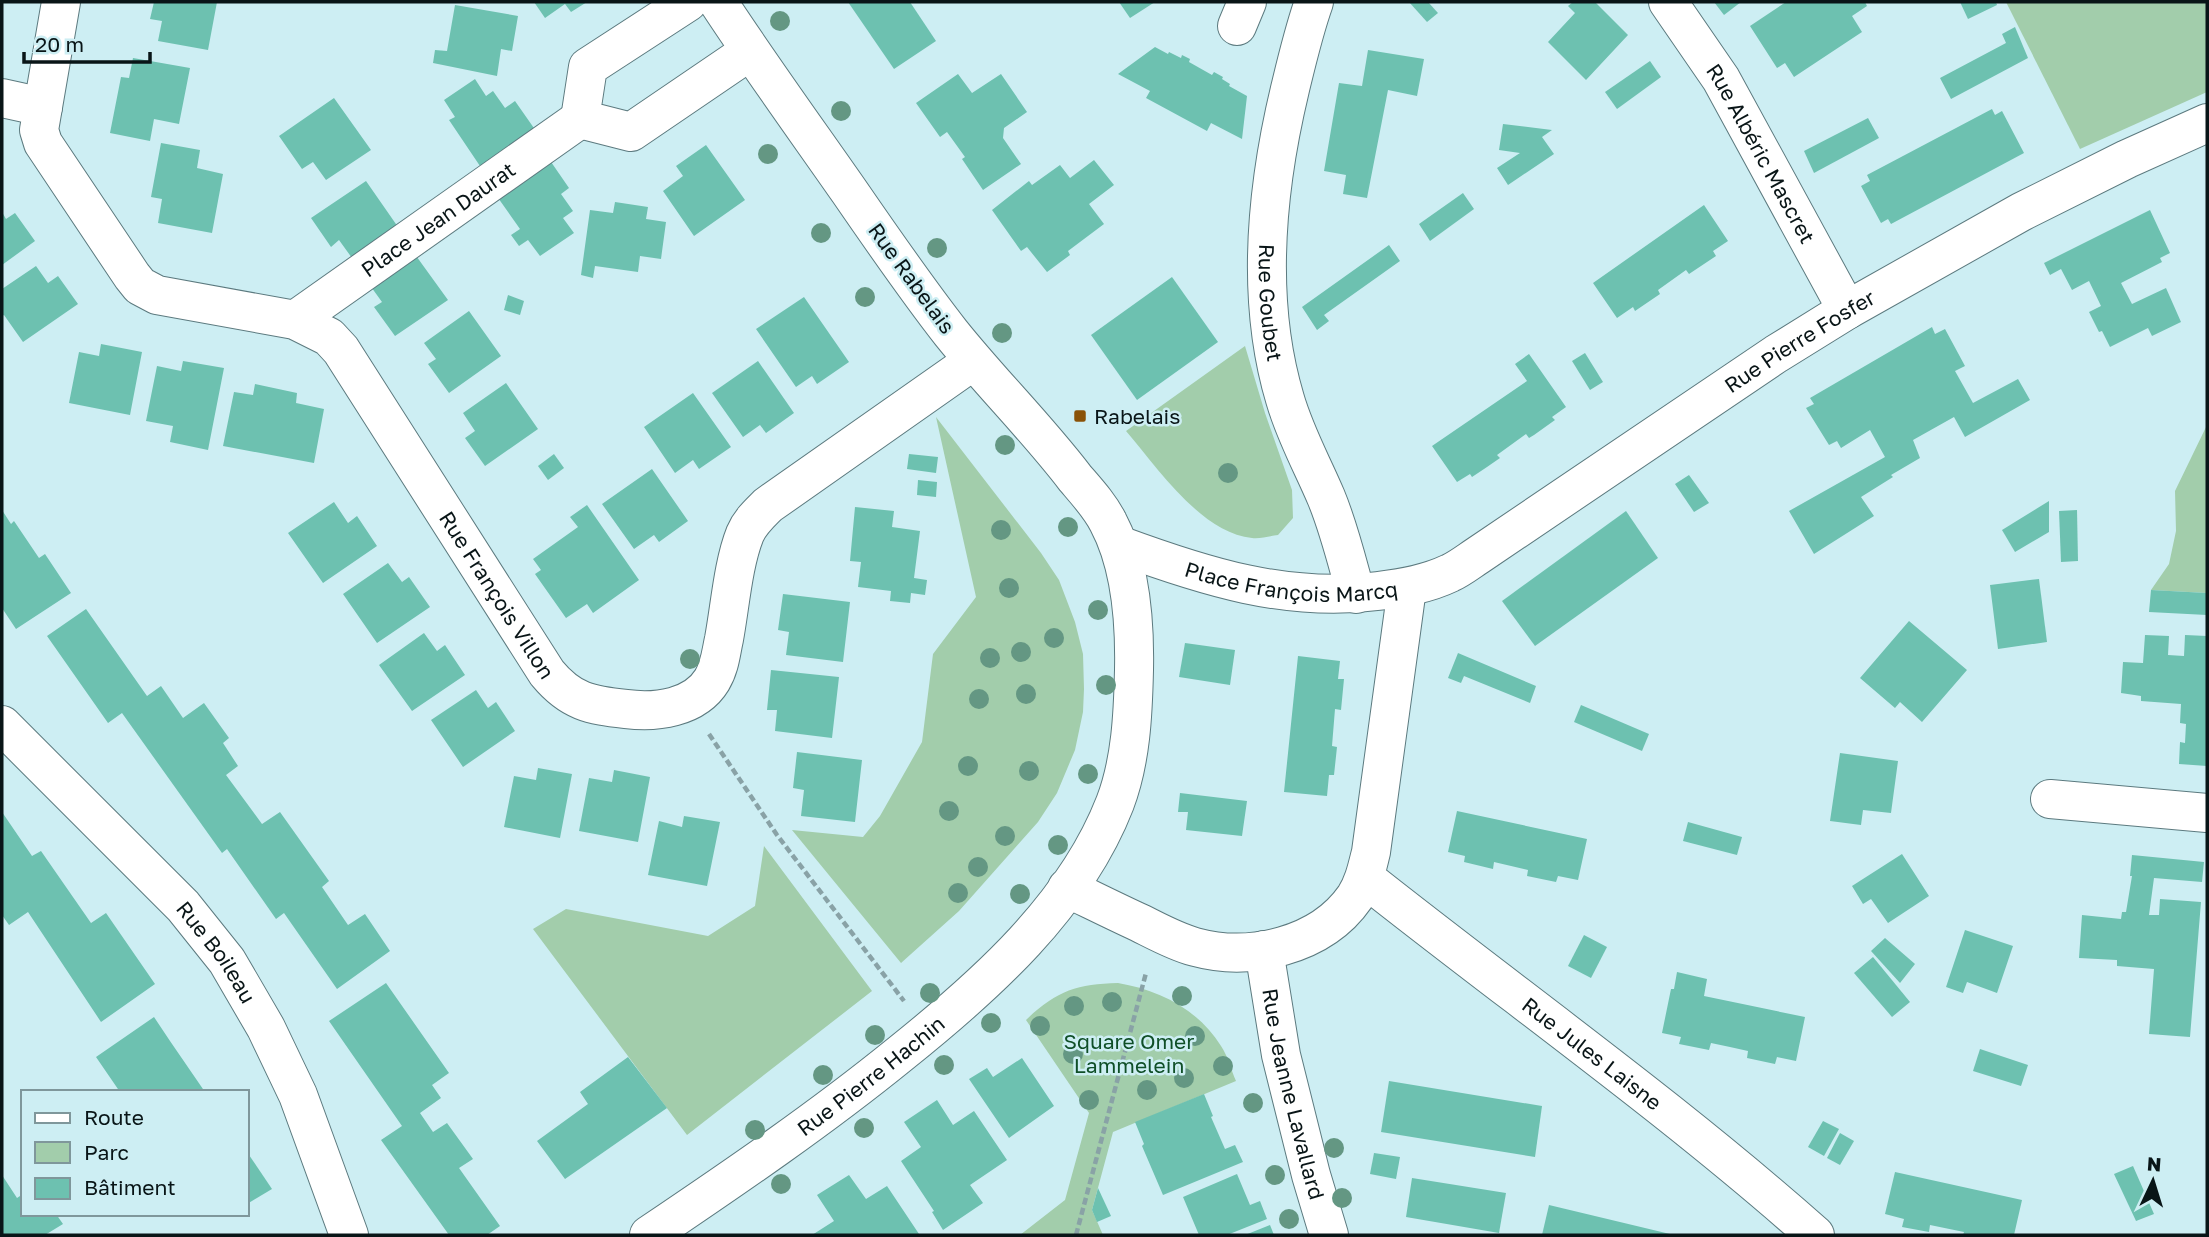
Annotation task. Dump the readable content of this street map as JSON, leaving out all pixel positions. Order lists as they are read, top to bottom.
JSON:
{
  "streets": {
    "street": [
      "Rue Albéric Mascret",
      "Place Jean Daurat",
      "Rue Rabelais",
      "Rue Goubet",
      "Rue Pierre Fosfer",
      "Place François Marcq",
      "Rue François Villon",
      "Rue Boileau",
      "Rue Jules Laisne",
      "Rue Pierre Hachin",
      "Rue Jeanne Lavallard"
    ]
  },
  "crossings": [
    ["Rue Albéric Mascret", "Rue Pierre Fosfer"],
    ["Place Jean Daurat", "Rue François Villon"],
    ["Rue Rabelais", "Place François Marcq"],
    ["Rue Rabelais", "Rue François Villon"],
    ["Rue Goubet", "Place François Marcq"],
    ["Rue Pierre Fosfer", "Place François Marcq"],
    ["Place François Marcq", "Rue Jules Laisne"],
    ["Place François Marcq", "Rue Pierre Hachin"],
    ["Place François Marcq", "Rue Jeanne Lavallard"]
  ],
  "parks": ["Square Omer Lammelein"],
  "places": {
    "transit": ["Rabelais"]
  },
  "legend": ["Route", "Parc", "Bâtiment"],
  "scale_bar": "20 m",
  "north": "top"
}
